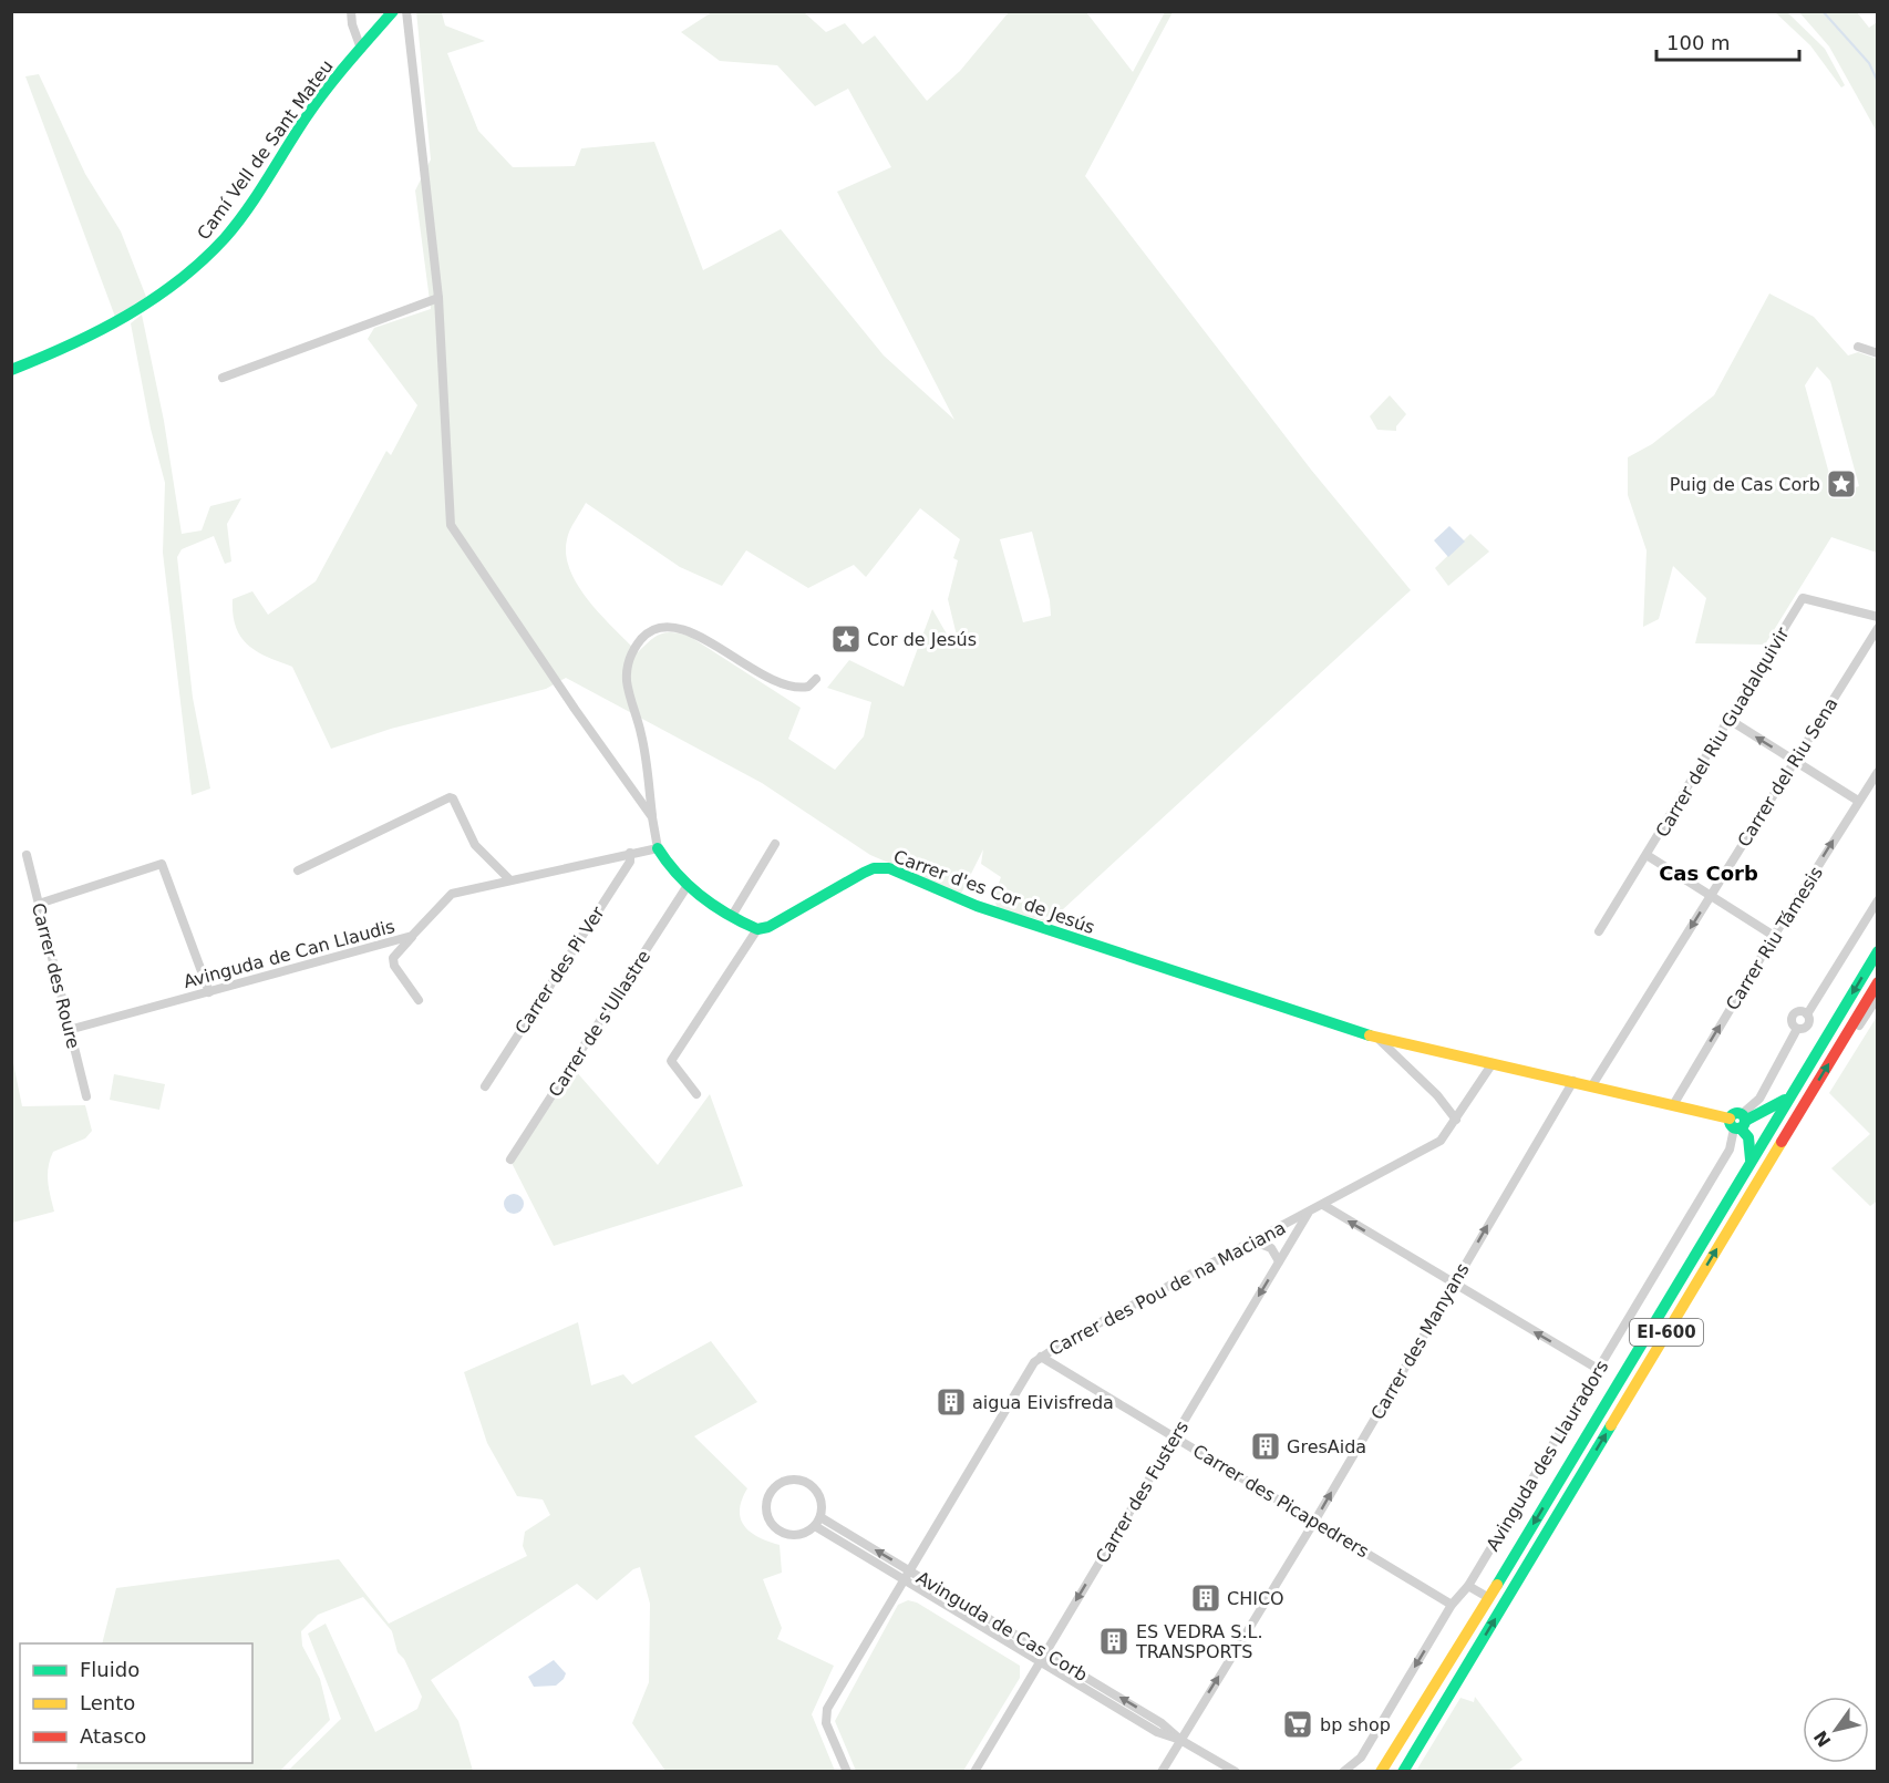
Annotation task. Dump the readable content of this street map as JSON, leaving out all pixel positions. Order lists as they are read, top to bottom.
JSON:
{
  "streets": {
    "main road": ["Camí Vell de Sant Mateu", "Carrer d'es Cor de Jesús", "EI-600"],
    "street": [
      "Carrer del Riu Guadalquivir",
      "Carrer del Riu Sena",
      "Carrer Riu Támesis",
      "Avinguda de Can Llaudis",
      "Carrer des Pi Ver",
      "Carrer des Roure",
      "Carrer de s'Ullastre",
      "Carrer des Pou de na Maciana",
      "Carrer des Manyans",
      "Avinguda des Llauradors",
      "Carrer des Fusters",
      "Carrer des Picapedrers",
      "Avinguda de Cas Corb"
    ]
  },
  "crossings": [
    ["Carrer del Riu Sena", "Carrer d'es Cor de Jesús"],
    ["Carrer d'es Cor de Jesús", "Carrer Riu Támesis"],
    ["Carrer d'es Cor de Jesús", "Carrer des Pou de na Maciana"],
    ["Carrer d'es Cor de Jesús", "Carrer des Manyans"],
    ["Avinguda de Can Llaudis", "Carrer des Pi Ver"],
    ["Avinguda de Can Llaudis", "Carrer des Roure"],
    ["Carrer des Pou de na Maciana", "Carrer des Fusters"],
    ["Carrer des Pou de na Maciana", "Carrer des Picapedrers"],
    ["Carrer des Pou de na Maciana", "Avinguda de Cas Corb"],
    ["Carrer des Manyans", "Carrer des Picapedrers"],
    ["Carrer des Manyans", "Avinguda de Cas Corb"],
    ["Avinguda des Llauradors", "Carrer des Picapedrers"],
    ["Carrer des Fusters", "Carrer des Picapedrers"],
    ["Carrer des Fusters", "Avinguda de Cas Corb"]
  ],
  "one_way": ["Carrer del Riu Sena", "Carrer des Manyans", "Carrer des Fusters"],
  "districts": ["Cas Corb"],
  "places": {
    "place": ["Puig de Cas Corb", "Cor de Jesús"],
    "building": [
      "aigua Eivisfreda",
      "GresAida",
      "CHICO",
      "ES VEDRA S.L. TRANSPORTS"
    ],
    "supermarket": ["bp shop"]
  },
  "legend": ["Fluido", "Lento", "Atasco"],
  "scale_bar": "100 m",
  "north": "bottom left"
}
